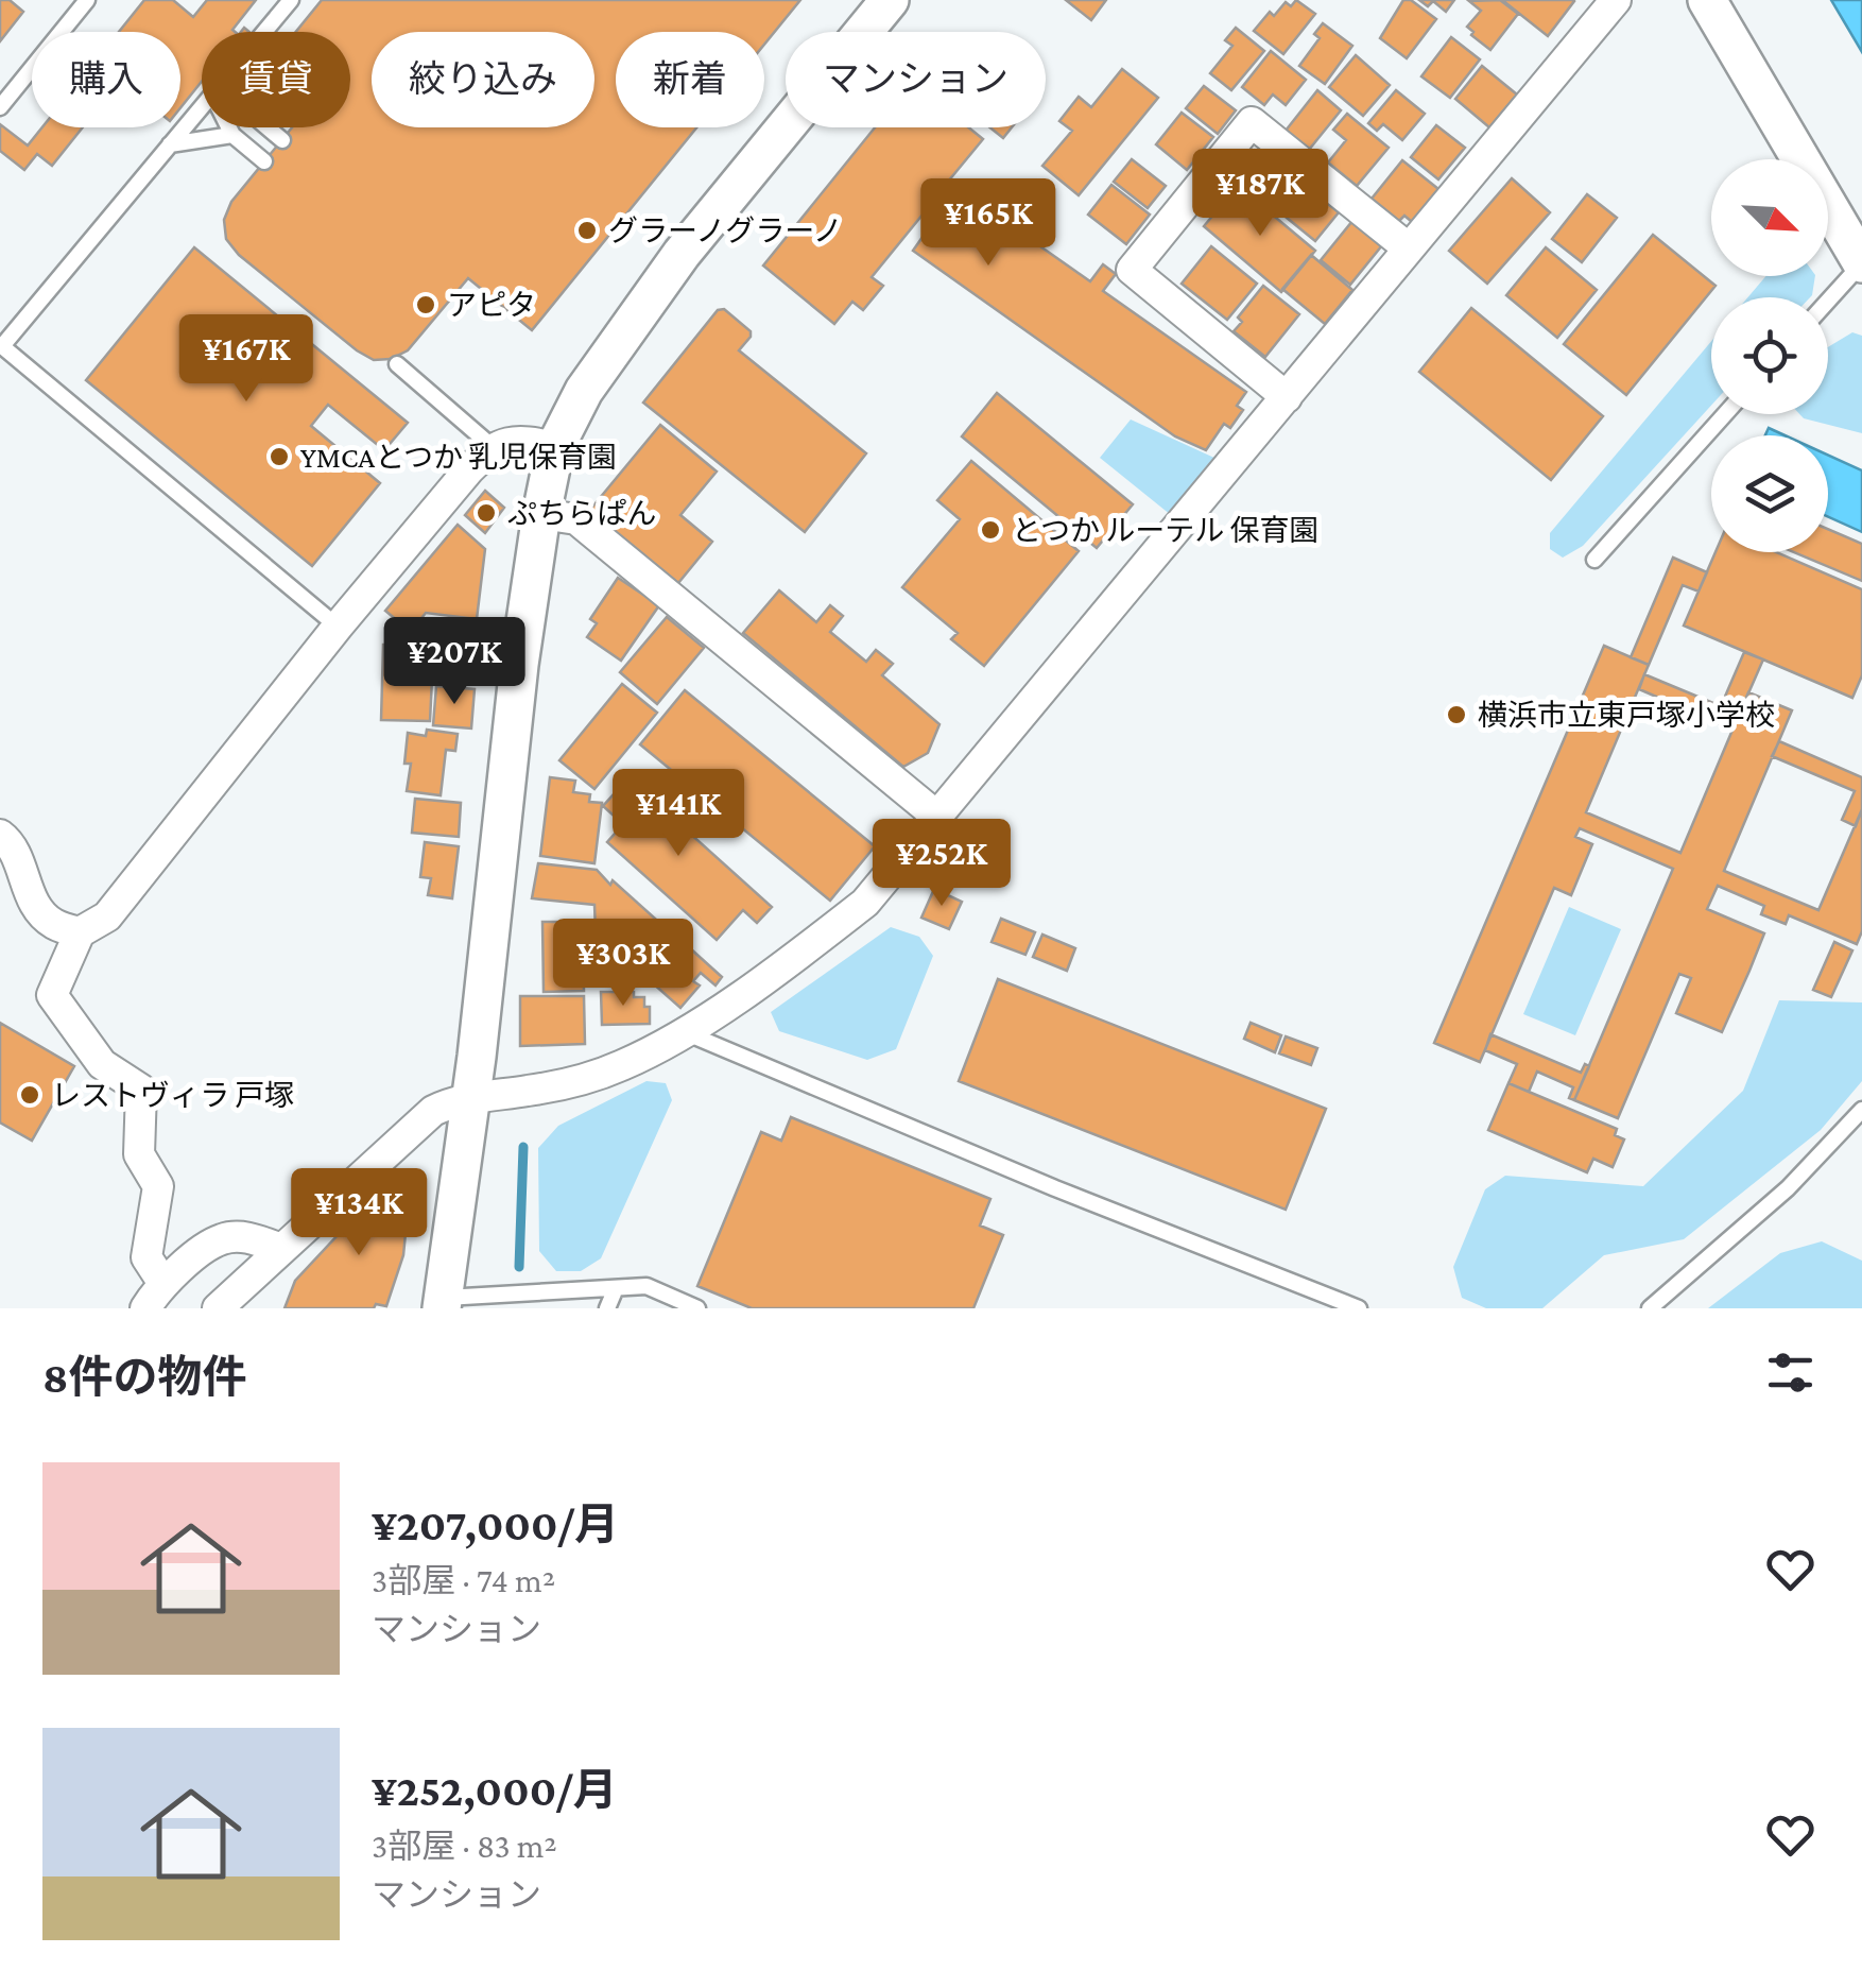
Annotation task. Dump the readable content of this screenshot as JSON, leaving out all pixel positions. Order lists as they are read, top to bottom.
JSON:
{
  "places": [
    "グラーノグラーノ",
    "アピタ",
    "YMCAとつか 乳児保育園",
    "ぷちらぱん",
    "とつか ルーテル 保育園",
    "横浜市立東戸塚小学校",
    "レストヴィラ 戸塚"
  ],
  "north": "bottom right",
  "page": {
    "chip": [
      "購入",
      "賃貸",
      "絞り込み",
      "新着",
      "マンション"
    ],
    "price": [
      "¥187K",
      "¥165K",
      "¥167K",
      "¥207K",
      "¥141K",
      "¥252K",
      "¥303K",
      "¥134K"
    ],
    "heading": "8件の物件",
    "list": [
      {
        "name": "¥207,000/月",
        "note": "3部屋 · 74 m² · マンション"
      },
      {
        "name": "¥252,000/月",
        "note": "3部屋 · 83 m² · マンション"
      }
    ]
  }
}
